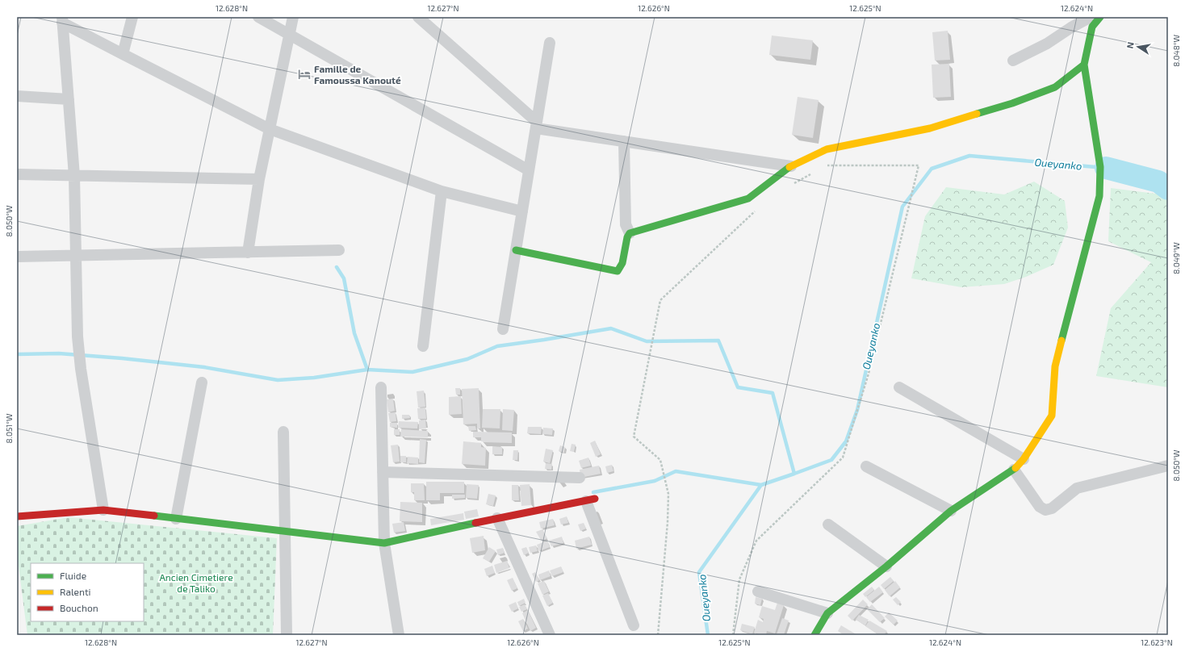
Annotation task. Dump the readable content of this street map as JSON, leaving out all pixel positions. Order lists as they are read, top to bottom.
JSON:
{
  "water": ["Oueyanko"],
  "parks": ["Ancien Cimetiere de Taliko"],
  "places": {
    "hotel": ["Famille de Famoussa Kanouté"]
  },
  "legend": ["Fluide", "Ralenti", "Bouchon"],
  "north": "left",
  "coordinates": [
    "12.628°N",
    "12.627°N",
    "12.626°N",
    "12.625°N",
    "12.624°N",
    "8.048°W",
    "8.050°W",
    "8.049°W",
    "8.051°W",
    "12.623°N"
  ]
}
